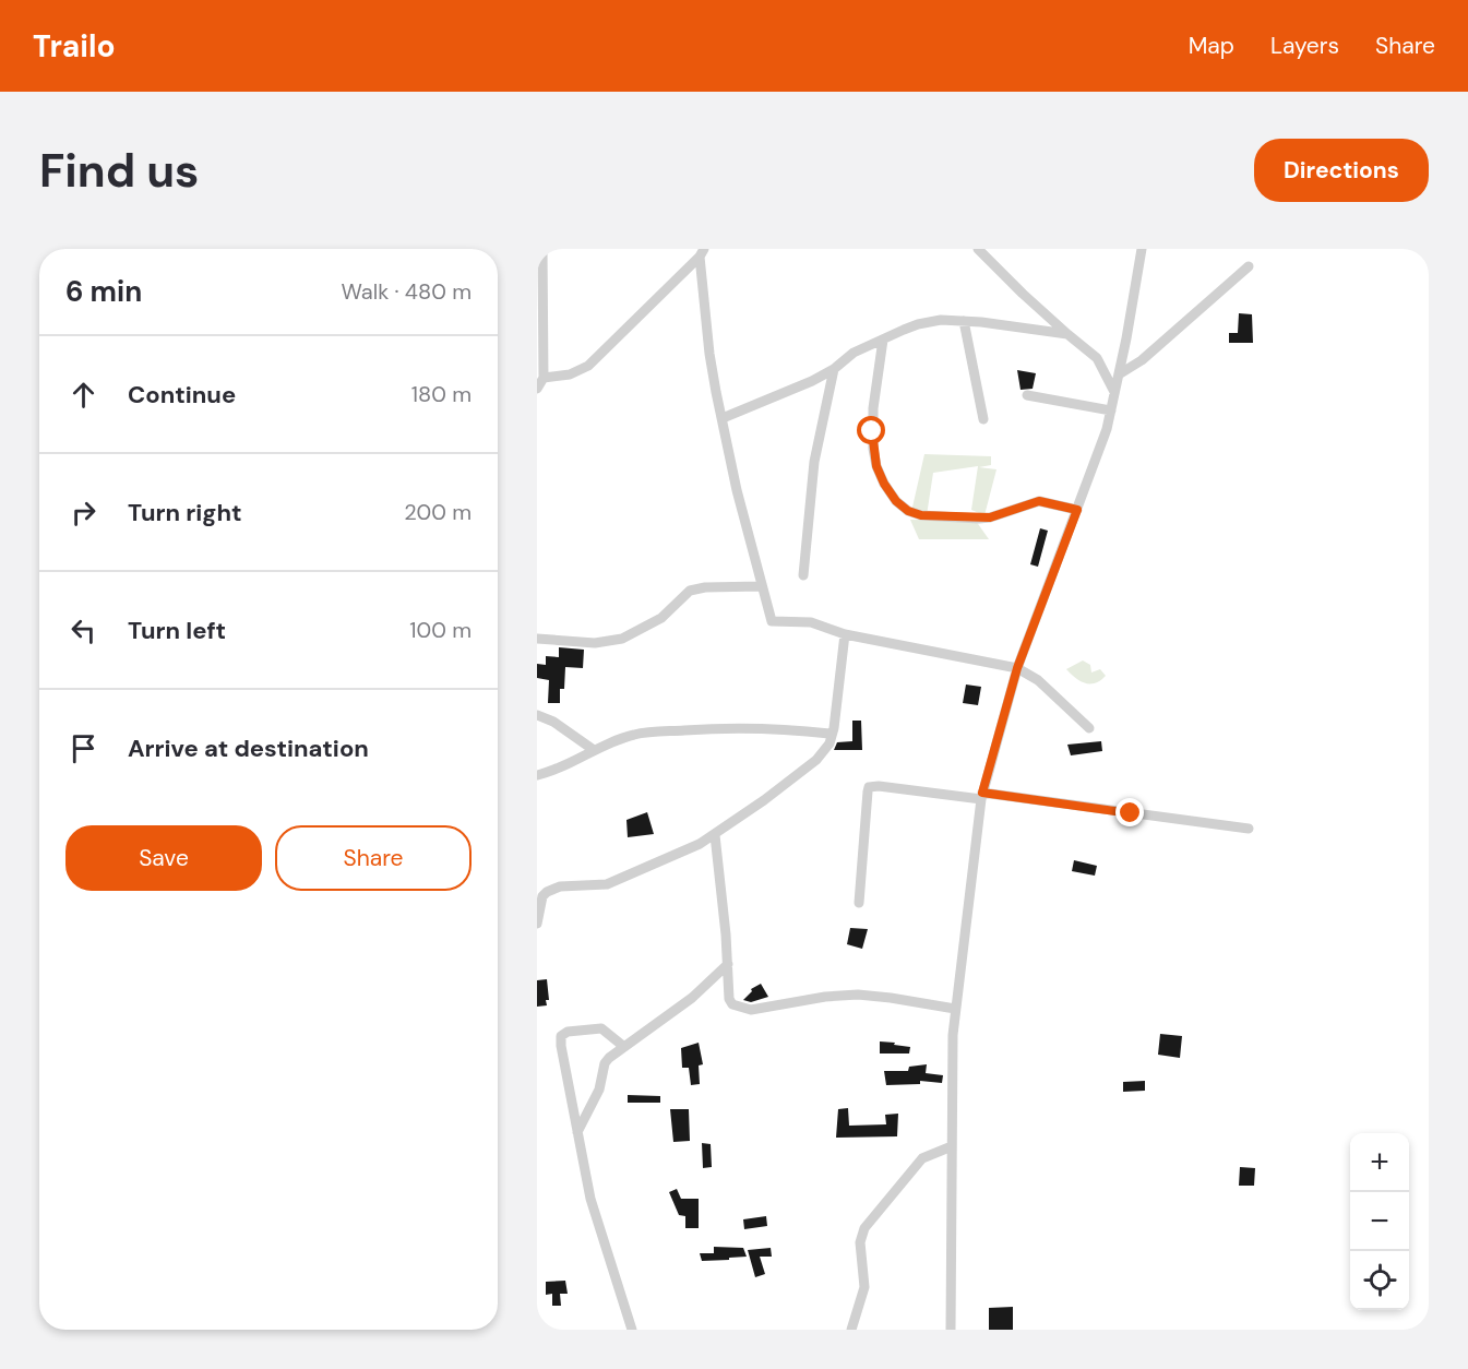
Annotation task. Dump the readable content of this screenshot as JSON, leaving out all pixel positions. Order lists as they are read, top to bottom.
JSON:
{
  "page": {
    "header": "Trailo",
    "nav": ["Map", "Layers", "Share"],
    "buttons": [
      "Directions",
      ["Save", "Share"]
    ],
    "title": "Find us",
    "heading": ["6 min", "Walk · 480 m"],
    "list": [
      ["Continue", "180 m"],
      ["Turn right", "200 m"],
      ["Turn left", "100 m"],
      "Arrive at destination"
    ],
    "map_buttons": ["+", "−"]
  }
}
